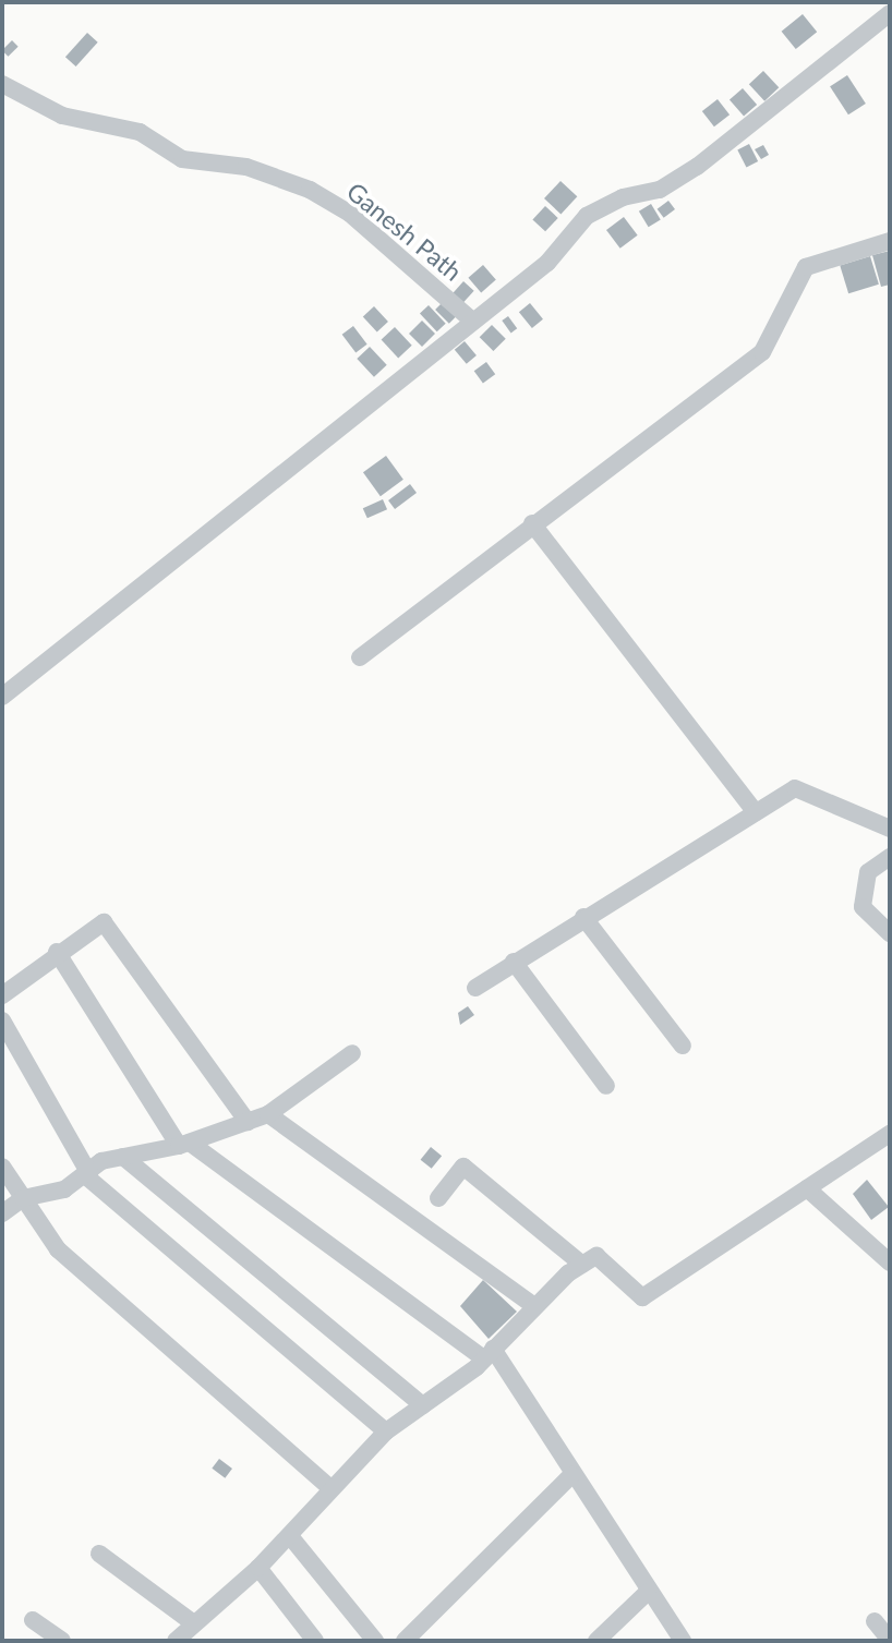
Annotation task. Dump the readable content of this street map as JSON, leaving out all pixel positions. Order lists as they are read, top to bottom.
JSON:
{
  "streets": {
    "street": ["Ganesh Path"]
  }
}
